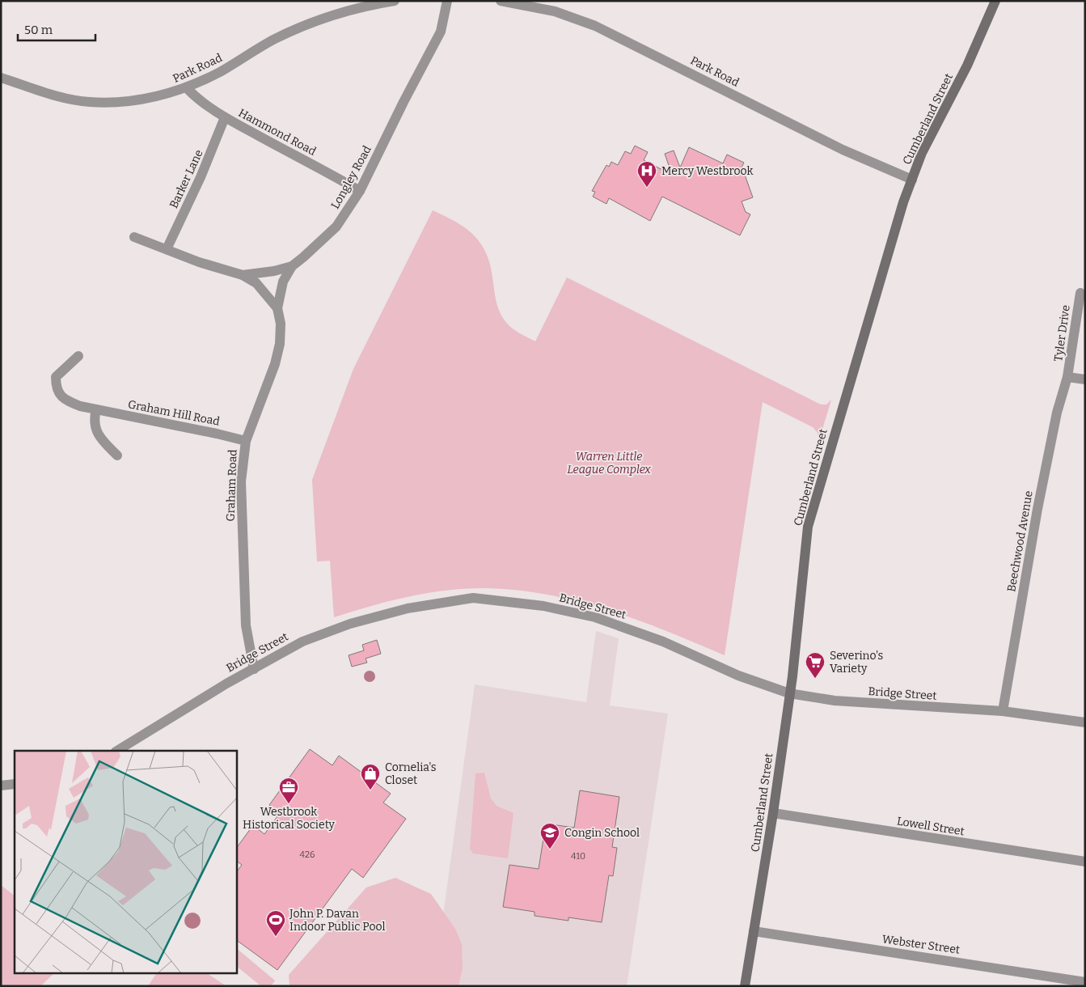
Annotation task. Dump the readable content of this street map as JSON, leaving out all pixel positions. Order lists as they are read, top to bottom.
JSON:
{
  "streets": {
    "main road": ["Cumberland Street"],
    "street": [
      "Park Road",
      "Hammond Road",
      "Longley Road",
      "Barker Lane",
      "Tyler Drive",
      "Graham Hill Road",
      "Graham Road",
      "Beechwood Avenue",
      "Bridge Street",
      "Lowell Street",
      "Webster Street"
    ]
  },
  "crossings": [
    ["Park Road", "Cumberland Street"],
    ["Park Road", "Hammond Road"],
    ["Cumberland Street", "Bridge Street"],
    ["Cumberland Street", "Lowell Street"],
    ["Cumberland Street", "Webster Street"],
    ["Hammond Road", "Longley Road"],
    ["Hammond Road", "Barker Lane"],
    ["Longley Road", "Barker Lane"],
    ["Longley Road", "Graham Road"],
    ["Tyler Drive", "Beechwood Avenue"],
    ["Graham Hill Road", "Graham Road"],
    ["Graham Road", "Bridge Street"],
    ["Beechwood Avenue", "Bridge Street"]
  ],
  "parks": ["Warren Little League Complex"],
  "places": {
    "hospital": ["Mercy Westbrook"],
    "supermarket": ["Severino's Variety"],
    "shop": ["Cornelia's Closet"],
    "office": ["Westbrook Historical Society"],
    "school or university": ["Congin School"],
    "sports": ["John P. Davan Indoor Public Pool"]
  },
  "house_numbers": ["426", "410"],
  "scale_bar": "50 m"
}
